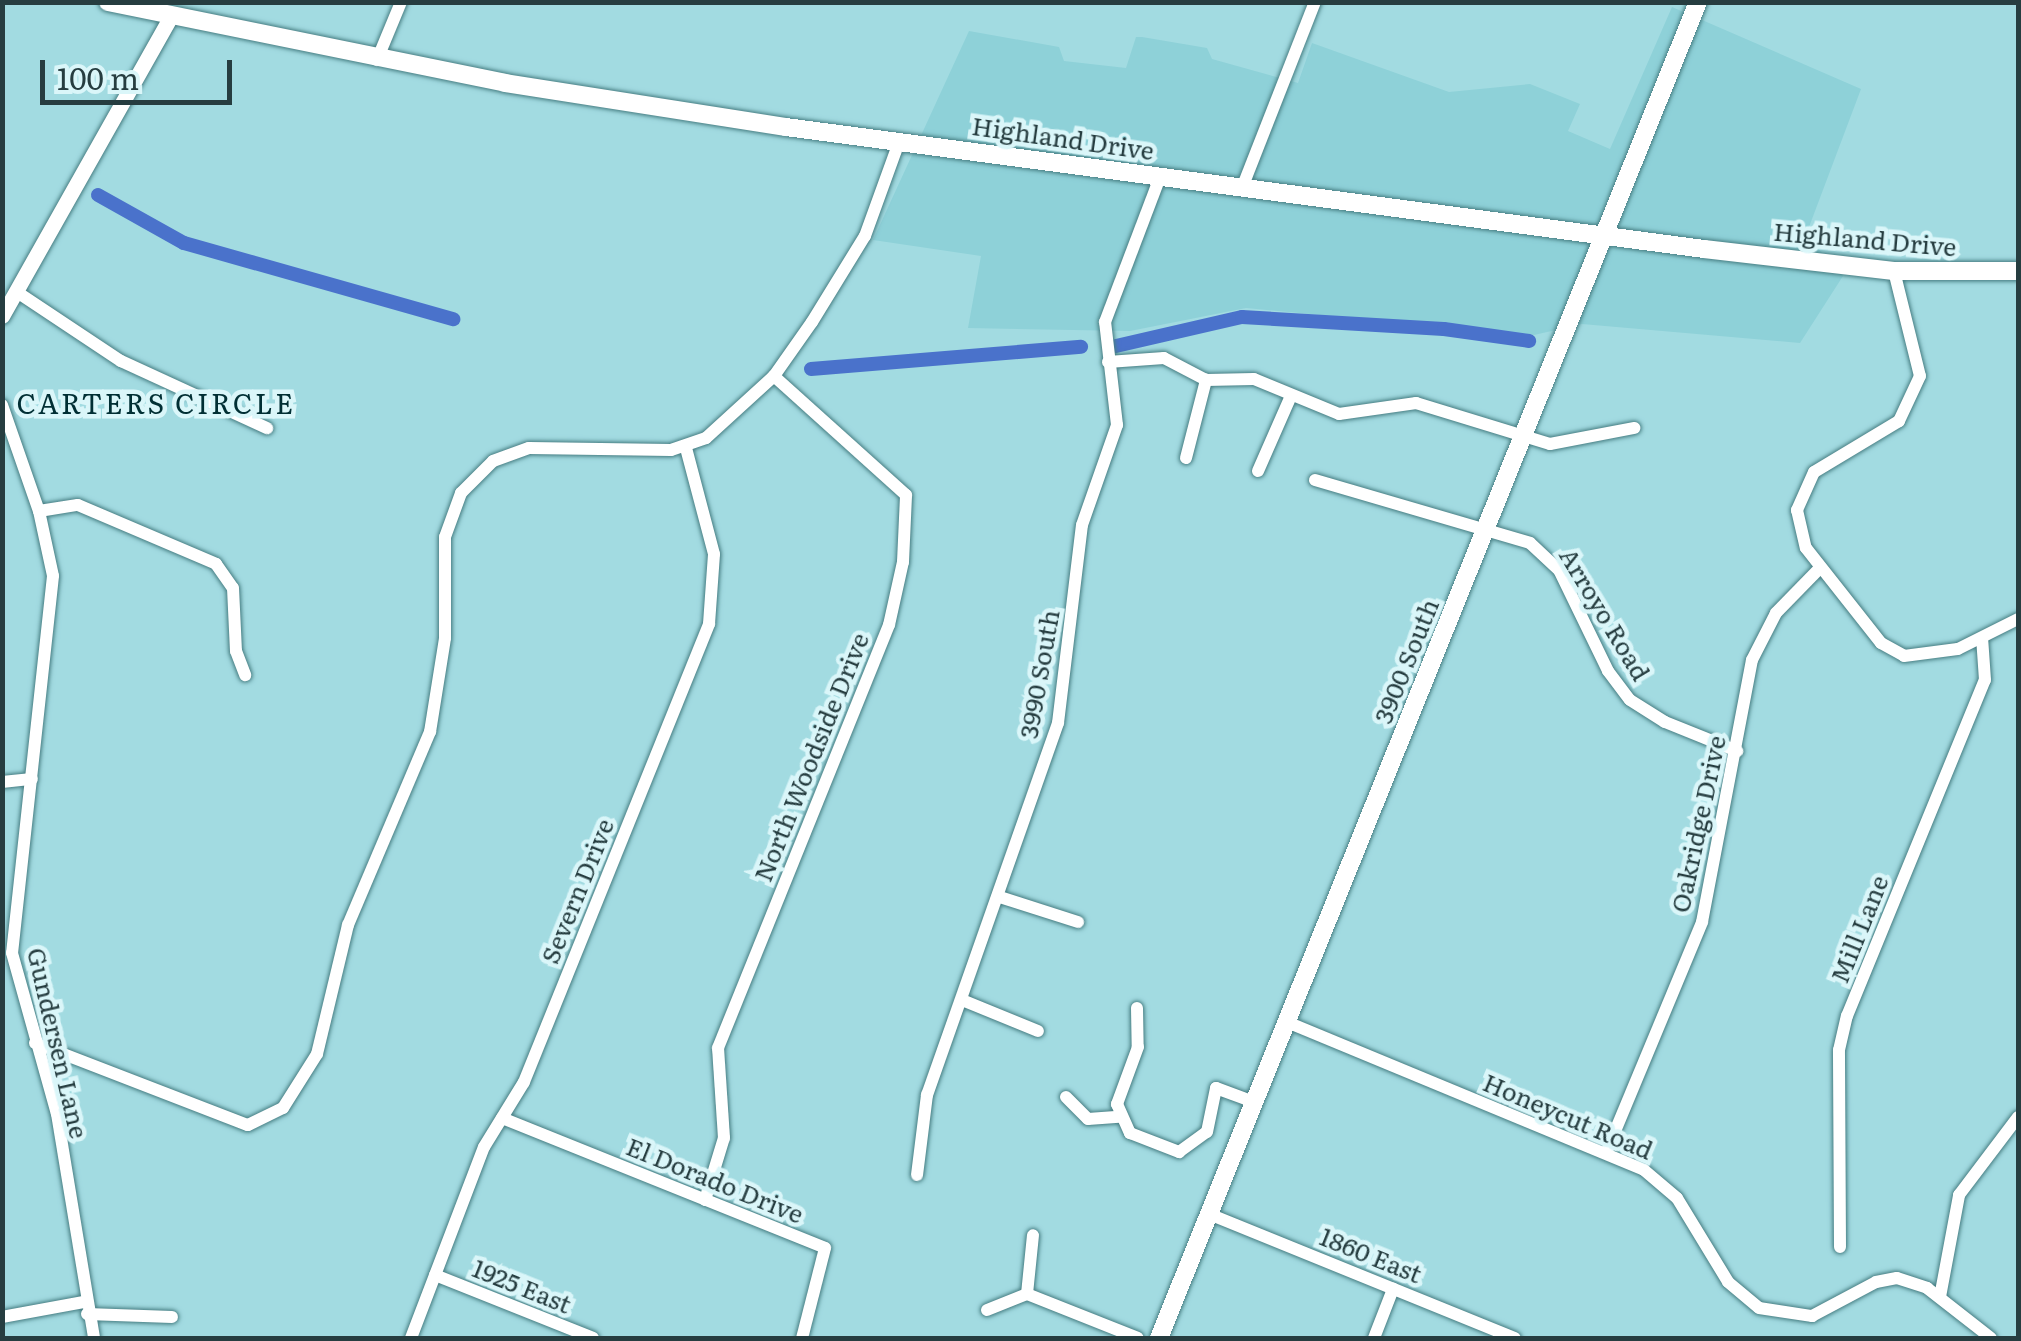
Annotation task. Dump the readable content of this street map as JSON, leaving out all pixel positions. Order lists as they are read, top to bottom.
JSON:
{
  "streets": {
    "main road": ["Highland Drive", "3900 South"],
    "street": [
      "Arroyo Road",
      "3990 South",
      "North Woodside Drive",
      "Oakridge Drive",
      "Severn Drive",
      "Mill Lane",
      "Gundersen Lane",
      "Honeycut Road",
      "El Dorado Drive",
      "1860 East",
      "1925 East"
    ]
  },
  "crossings": [
    ["Highland Drive", "3900 South"],
    ["Highland Drive", "3990 South"],
    ["Arroyo Road", "3900 South"],
    ["Arroyo Road", "Oakridge Drive"],
    ["3900 South", "Honeycut Road"],
    ["3900 South", "1860 East"],
    ["North Woodside Drive", "El Dorado Drive"],
    ["Oakridge Drive", "Honeycut Road"],
    ["Severn Drive", "El Dorado Drive"],
    ["Severn Drive", "1925 East"]
  ],
  "districts": ["CARTERS CIRCLE"],
  "scale_bar": "100 m"
}
